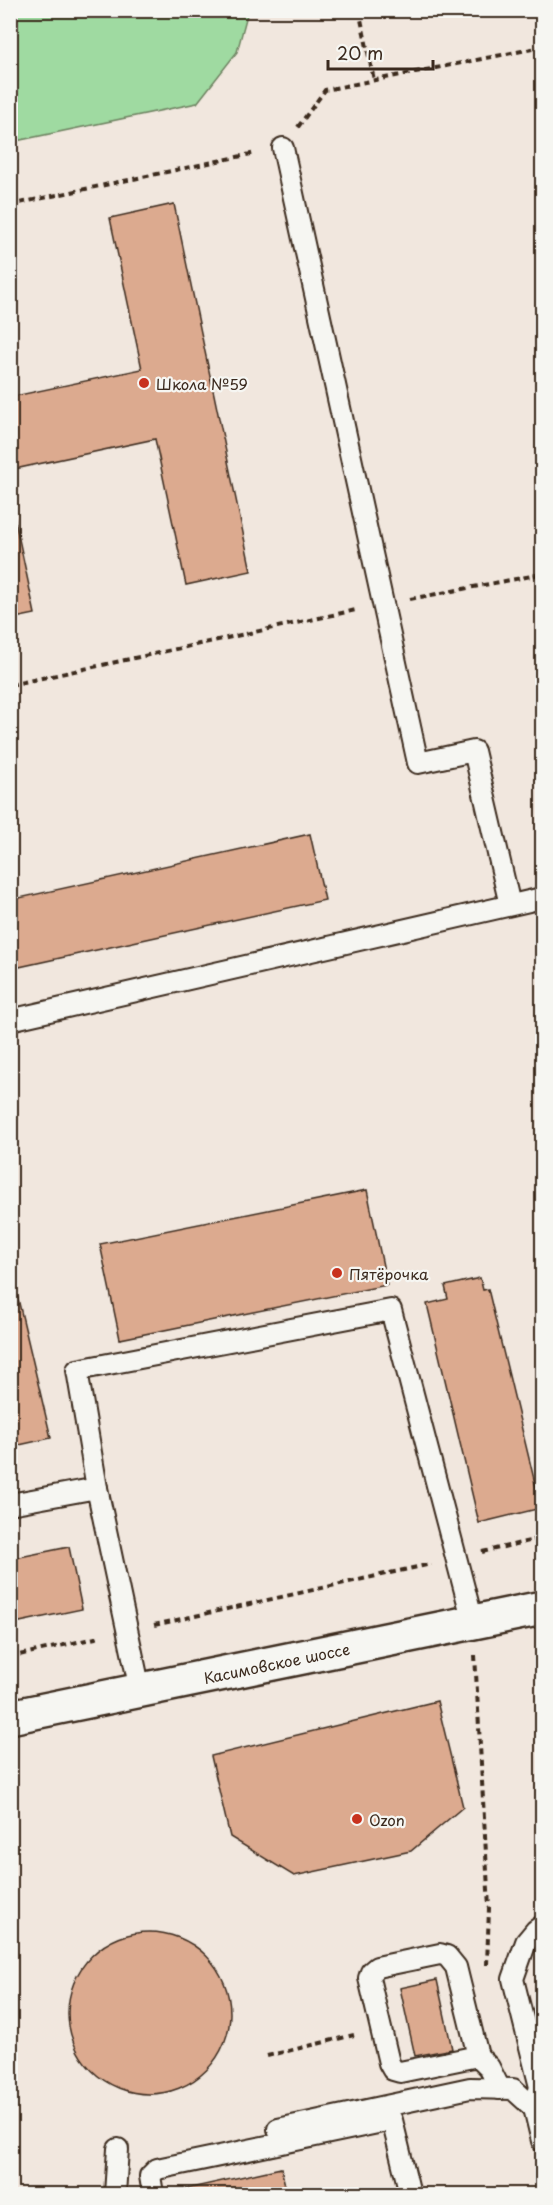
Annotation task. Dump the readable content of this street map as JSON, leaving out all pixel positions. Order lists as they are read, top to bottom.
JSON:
{
  "streets": {
    "street": ["Касимовское шоссе"]
  },
  "places": ["Школа №59", "Пятёрочка", "Ozon"],
  "scale_bar": "20 m"
}
